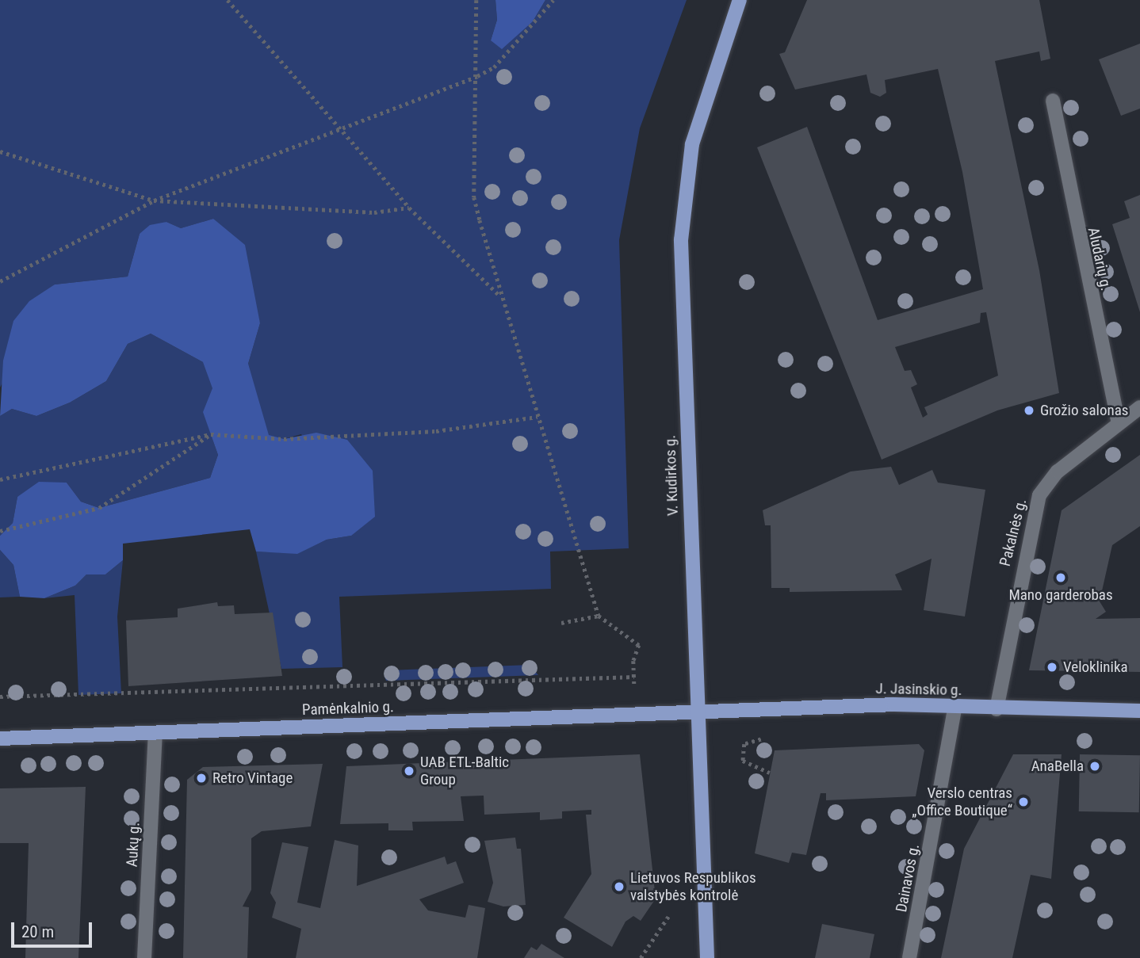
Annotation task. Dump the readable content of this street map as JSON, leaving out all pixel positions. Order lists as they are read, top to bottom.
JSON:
{
  "streets": {
    "main road": ["V. Kudirkos g.", "J. Jasinskio g.", "Pamėnkalnio g."],
    "street": [
      "Aludarių g.",
      "Pakalnės g.",
      "Aukų g.",
      "Dainavos g."
    ]
  },
  "crossings": [
    ["Aludarių g.", "Pakalnės g."],
    ["V. Kudirkos g.", "J. Jasinskio g."],
    ["V. Kudirkos g.", "Pamėnkalnio g."],
    ["Pakalnės g.", "J. Jasinskio g."],
    ["J. Jasinskio g.", "Pamėnkalnio g."],
    ["J. Jasinskio g.", "Dainavos g."],
    ["Pamėnkalnio g.", "Aukų g."]
  ],
  "places": [
    "Grožio salonas",
    "Mano garderobas",
    "Veloklinika",
    "AnaBella",
    "UAB ETL-Baltic Group",
    "Retro Vintage",
    "Verslo centras „Office Boutique“",
    "Lietuvos Respublikos valstybės kontrolė"
  ],
  "scale_bar": "20 m"
}
